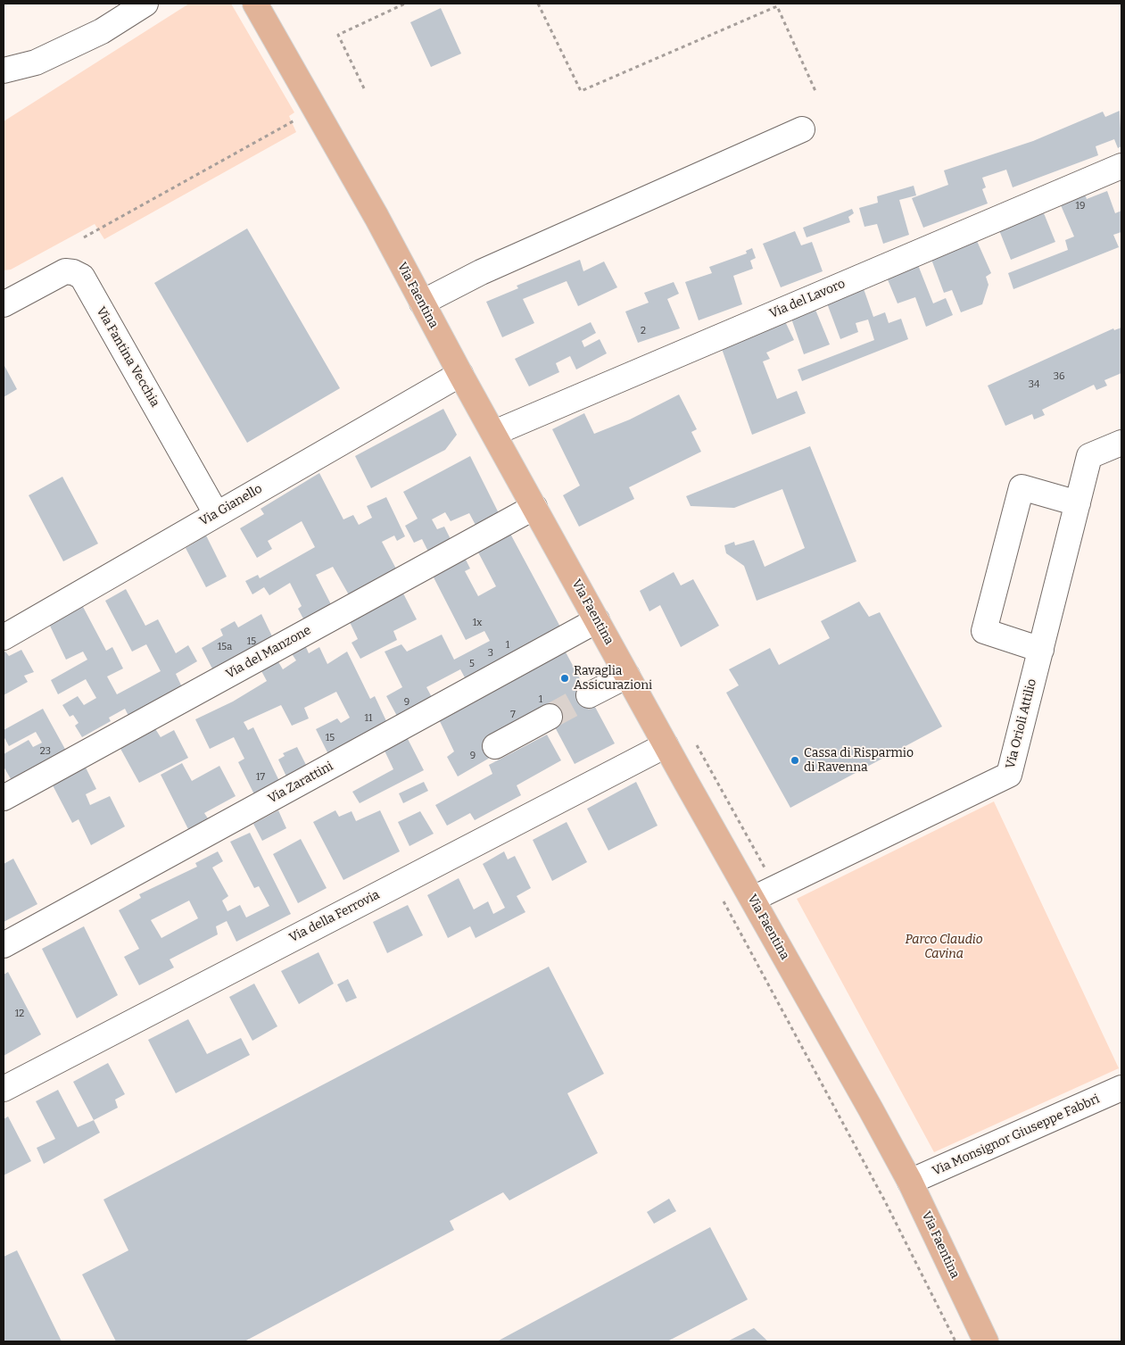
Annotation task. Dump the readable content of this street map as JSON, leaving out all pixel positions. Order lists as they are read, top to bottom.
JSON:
{
  "streets": {
    "main road": ["Via Faentina"],
    "street": [
      "Via del Lavoro",
      "Via Fantina Vecchia",
      "Via Gianello",
      "Via del Manzone",
      "Via Orioli Attilio",
      "Via Zarattini",
      "Via della Ferrovia",
      "Via Monsignor Giuseppe Fabbri"
    ]
  },
  "crossings": [
    ["Via Faentina", "Via del Lavoro"],
    ["Via Faentina", "Via Gianello"],
    ["Via Faentina", "Via del Manzone"],
    ["Via Faentina", "Via Orioli Attilio"],
    ["Via Faentina", "Via Zarattini"],
    ["Via Faentina", "Via della Ferrovia"],
    ["Via Faentina", "Via Monsignor Giuseppe Fabbri"],
    ["Via Fantina Vecchia", "Via Gianello"]
  ],
  "parks": ["Parco Claudio Cavina"],
  "places": ["Ravaglia Assicurazioni", "Cassa di Risparmio di Ravenna"],
  "house_numbers": [
    "19",
    "2",
    "36",
    "34",
    "1x",
    "15",
    "1",
    "15a",
    "3",
    "5",
    "1",
    "9",
    "7",
    "11",
    "15",
    "23",
    "9",
    "17",
    "12"
  ]
}
